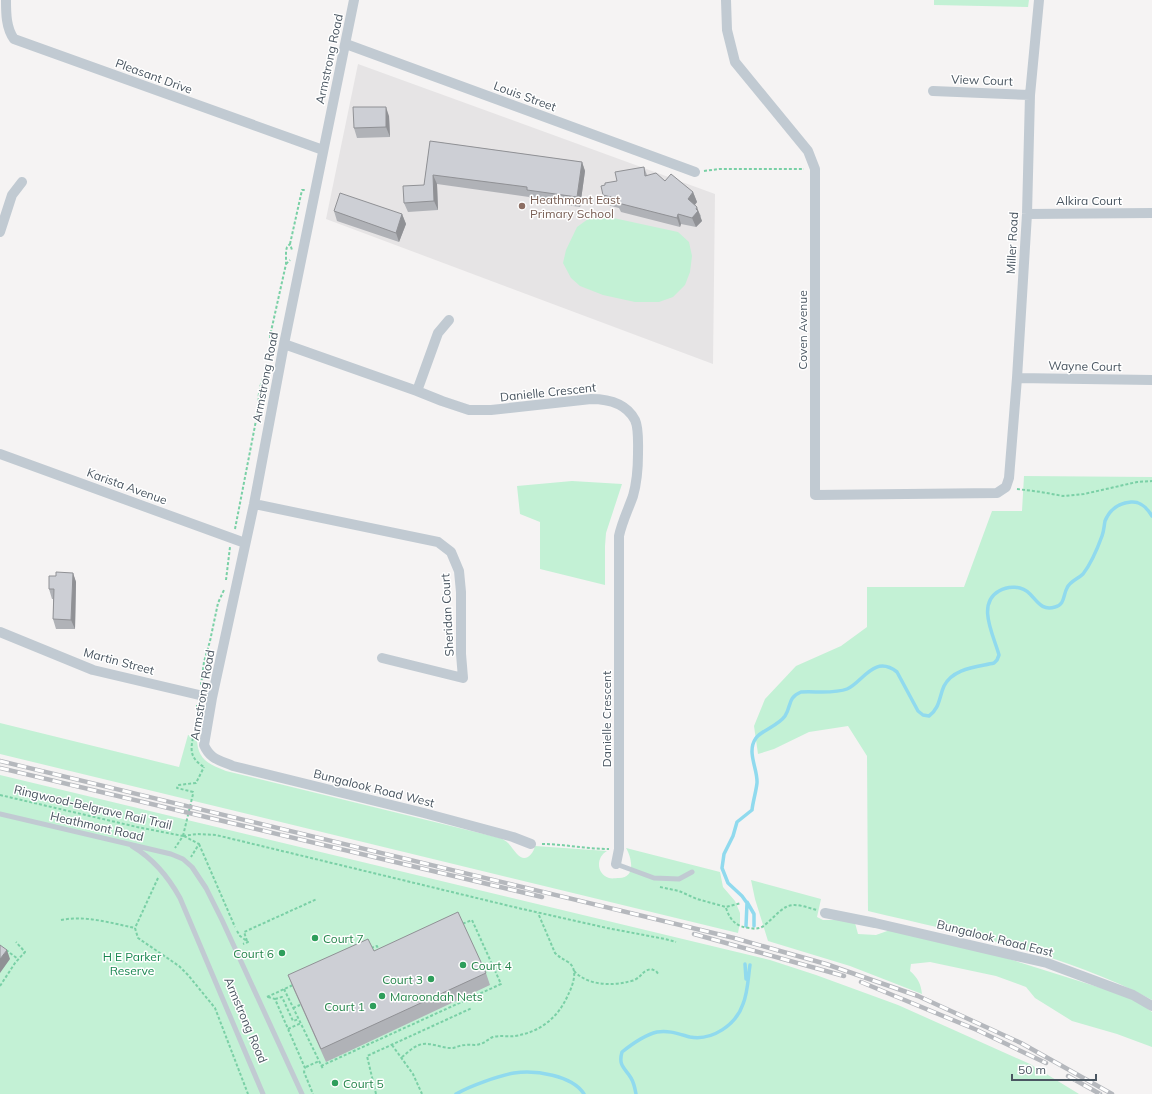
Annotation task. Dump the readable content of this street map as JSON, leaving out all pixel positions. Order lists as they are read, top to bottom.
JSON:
{
  "streets": {
    "street": [
      "Armstrong Road",
      "Pleasant Drive",
      "View Court",
      "Louis Street",
      "Alkira Court",
      "Miller Road",
      "Coven Avenue",
      "Wayne Court",
      "Danielle Crescent",
      "Karista Avenue",
      "Sheridan Court",
      "Martin Street",
      "Bungalook Road West",
      "Bungalook Road East"
    ],
    "lane": ["Heathmont Road"],
    "path": ["Ringwood-Belgrave Rail Trail"]
  },
  "crossings": [
    ["Armstrong Road", "Pleasant Drive"],
    ["Armstrong Road", "Louis Street"],
    ["Armstrong Road", "Danielle Crescent"],
    ["Armstrong Road", "Karista Avenue"],
    ["Armstrong Road", "Sheridan Court"],
    ["Armstrong Road", "Martin Street"],
    ["Armstrong Road", "Bungalook Road West"],
    ["Armstrong Road", "Heathmont Road"],
    ["View Court", "Miller Road"],
    ["Alkira Court", "Miller Road"],
    ["Miller Road", "Coven Avenue"],
    ["Miller Road", "Wayne Court"],
    ["Ringwood-Belgrave Rail Trail", "Heathmont Road"]
  ],
  "parks": ["H E Parker Reserve"],
  "places": [
    "Heathmont East Primary School",
    "Court 7",
    "Court 6",
    "Court 4",
    "Court 3",
    "Maroondah Nets",
    "Court 1",
    "Court 5"
  ],
  "scale_bar": "50 m"
}
